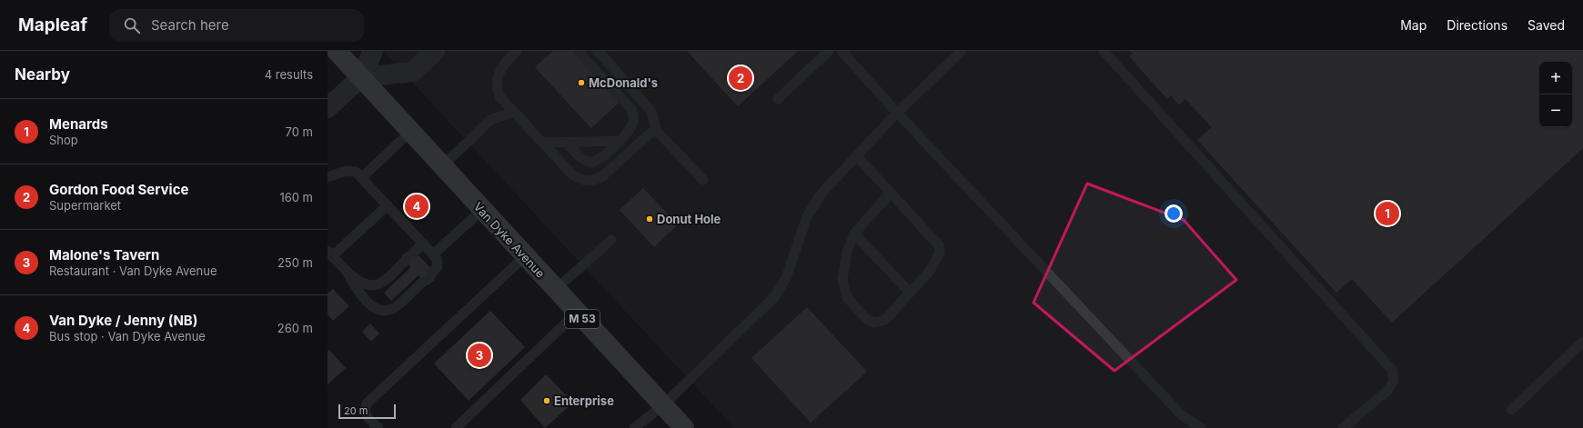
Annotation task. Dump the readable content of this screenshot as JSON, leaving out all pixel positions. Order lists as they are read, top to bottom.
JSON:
{
  "streets": {
    "main road": ["Van Dyke Avenue", "M 53"]
  },
  "places": ["McDonald's", "Donut Hole", "Enterprise"],
  "scale_bar": "20 m",
  "page": {
    "header": "Mapleaf",
    "search": "Search here",
    "nav": ["Map", "Directions", "Saved"],
    "heading": ["Nearby", "4 results"],
    "map_buttons": ["+", "−"],
    "pins": [
      "2",
      "4",
      "1",
      "3"
    ],
    "list": [
      {
        "mark": "1",
        "name": "Menards",
        "note": "Shop",
        "value": "70 m"
      },
      {
        "mark": "2",
        "name": "Gordon Food Service",
        "note": "Supermarket",
        "value": "160 m"
      },
      {
        "mark": "3",
        "name": "Malone's Tavern",
        "note": "Restaurant · Van Dyke Avenue",
        "value": "250 m"
      },
      {
        "mark": "4",
        "name": "Van Dyke / Jenny (NB)",
        "note": "Bus stop · Van Dyke Avenue",
        "value": "260 m"
      }
    ],
    "scale": "20 m"
  }
}
